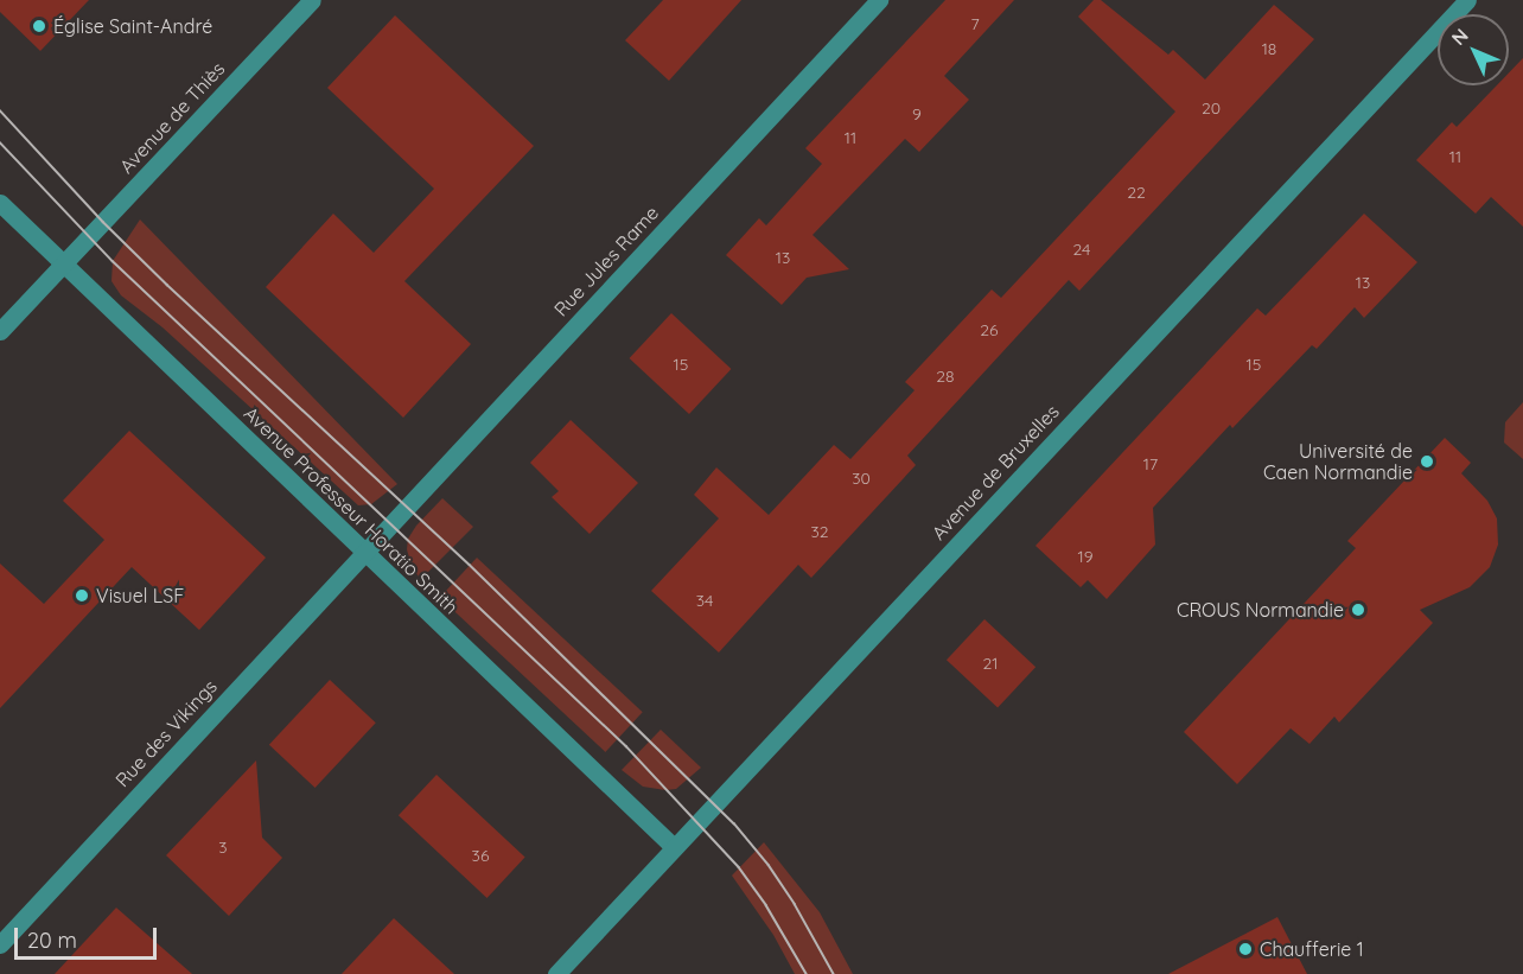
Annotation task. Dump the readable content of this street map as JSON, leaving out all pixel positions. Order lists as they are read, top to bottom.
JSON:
{
  "streets": {
    "street": [
      "Avenue de Thiès",
      "Rue Jules Rame",
      "Avenue de Bruxelles",
      "Avenue Professeur Horatio Smith",
      "Rue des Vikings"
    ]
  },
  "crossings": [
    ["Avenue de Thiès", "Avenue Professeur Horatio Smith"],
    ["Rue Jules Rame", "Avenue Professeur Horatio Smith"],
    ["Rue Jules Rame", "Rue des Vikings"],
    ["Avenue de Bruxelles", "Avenue Professeur Horatio Smith"],
    ["Avenue Professeur Horatio Smith", "Rue des Vikings"]
  ],
  "places": [
    "Église Saint-André",
    "Université de Caen Normandie",
    "Visuel LSF",
    "CROUS Normandie",
    "Chaufferie 1"
  ],
  "house_numbers": [
    "7",
    "18",
    "20",
    "9",
    "11",
    "11",
    "22",
    "24",
    "13",
    "13",
    "26",
    "15",
    "15",
    "28",
    "17",
    "30",
    "32",
    "19",
    "34",
    "21",
    "3",
    "36"
  ],
  "scale_bar": "20 m",
  "north": "top left"
}
